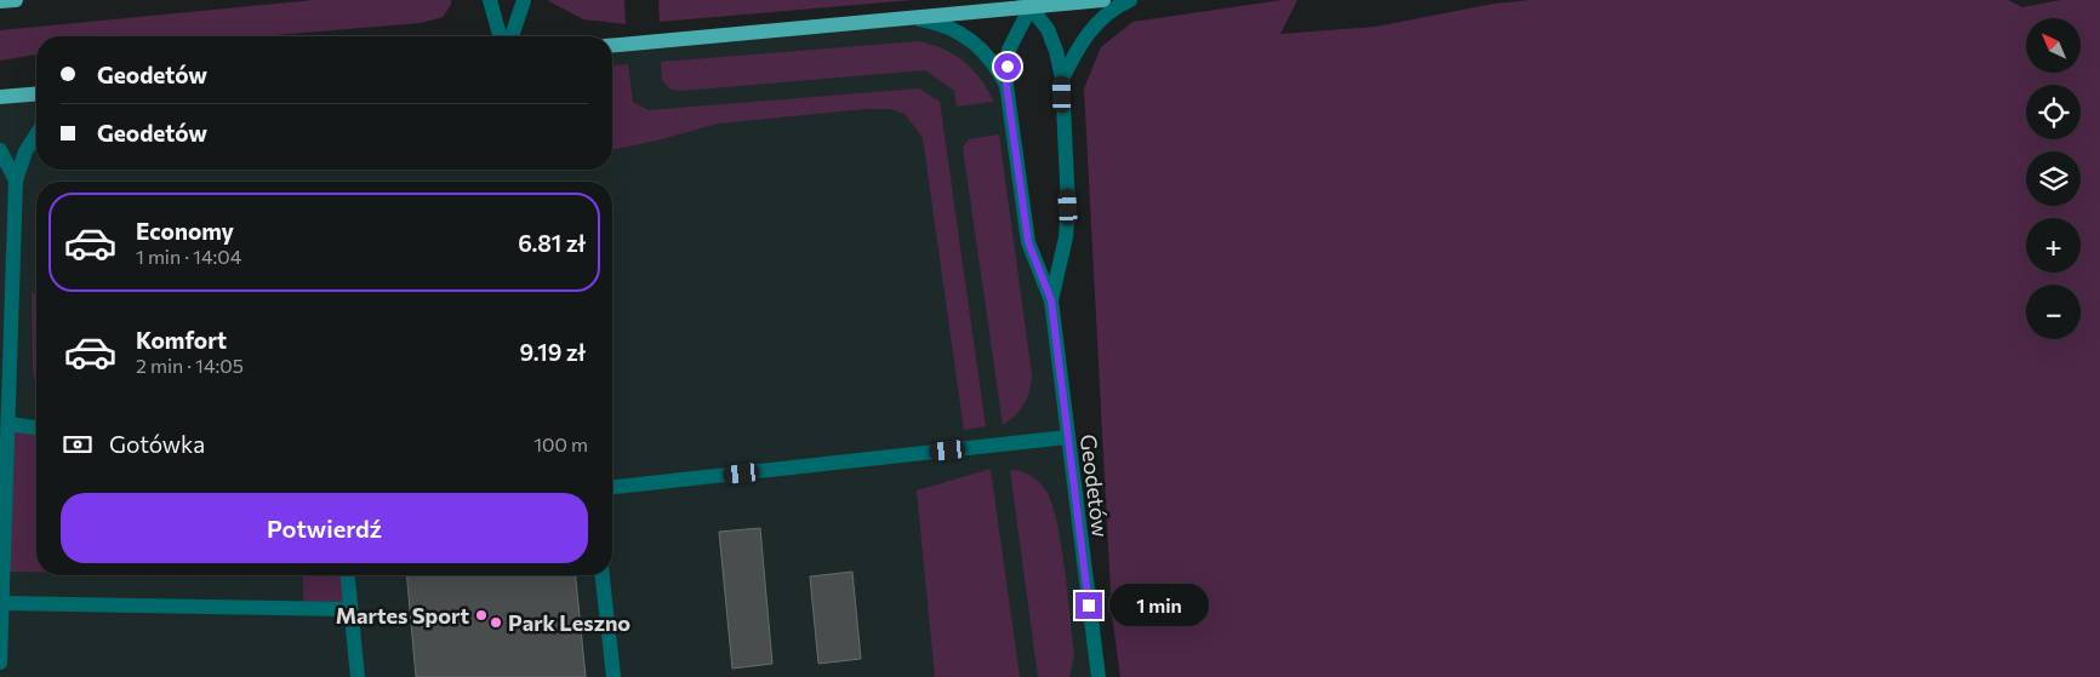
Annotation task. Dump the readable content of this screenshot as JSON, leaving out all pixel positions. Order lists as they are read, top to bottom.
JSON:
{
  "streets": {
    "street": ["Geodetów"]
  },
  "places": ["Martes Sport", "Park Leszno"],
  "north": "top left",
  "page": {
    "map_buttons": ["+", "−"],
    "banner": ["Geodetów", "Geodetów"],
    "list": [
      {
        "name": "Economy",
        "note": "1 min · 14:04",
        "value": "6.81 zł"
      },
      {
        "name": "Komfort",
        "note": "2 min · 14:05",
        "value": "9.19 zł"
      }
    ],
    "pay": ["Gotówka", "100 m"],
    "buttons": "Potwierdź",
    "bubble": "1 min"
  }
}
